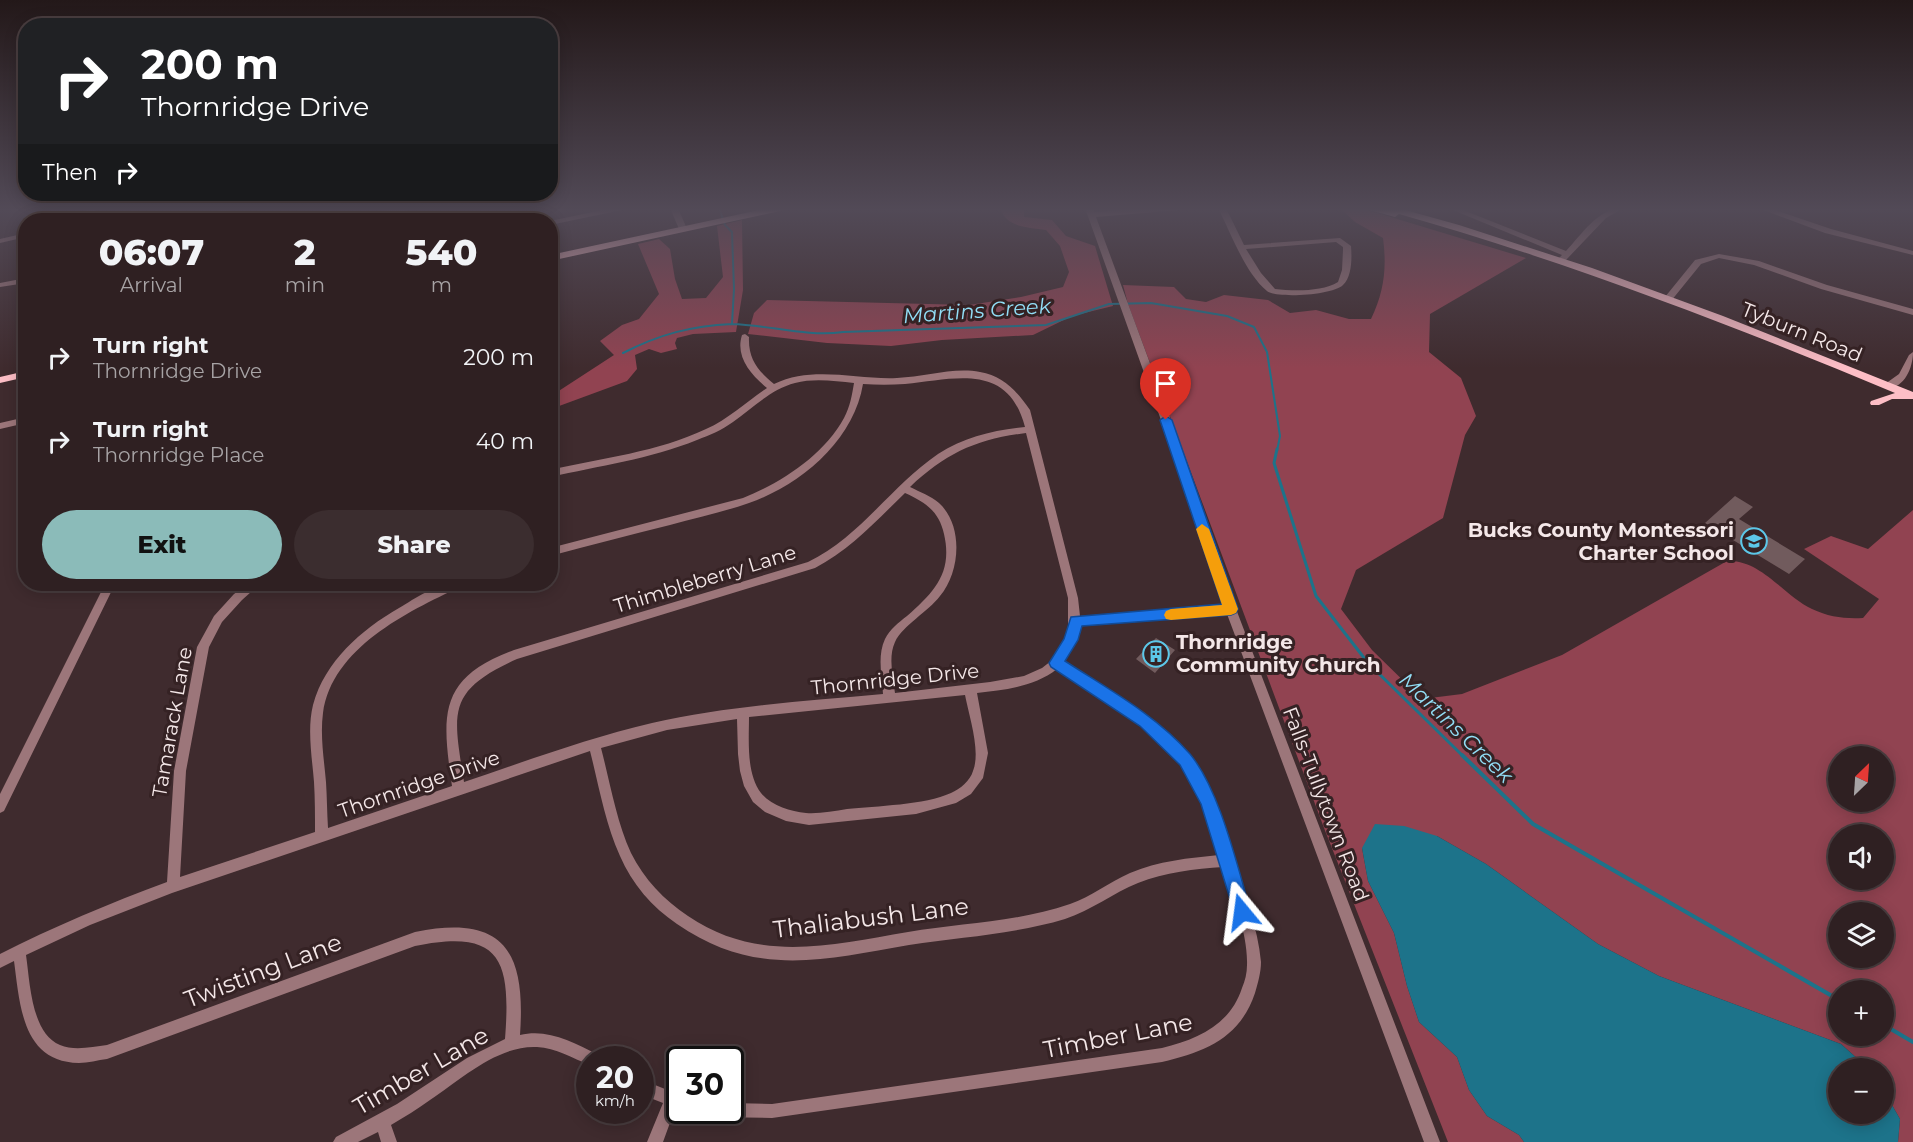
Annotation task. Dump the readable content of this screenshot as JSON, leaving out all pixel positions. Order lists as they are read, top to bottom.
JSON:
{
  "streets": {
    "main road": ["Tyburn Road"],
    "street": [
      "Thimbleberry Lane",
      "Thornridge Drive",
      "Tamarack Lane",
      "Falls-Tullytown Road",
      "Thaliabush Lane",
      "Twisting Lane",
      "Timber Lane"
    ]
  },
  "crossings": [
    ["Thimbleberry Lane", "Thornridge Drive"],
    ["Thornridge Drive", "Tamarack Lane"],
    ["Thornridge Drive", "Thaliabush Lane"],
    ["Thornridge Drive", "Twisting Lane"],
    ["Thornridge Drive", "Timber Lane"],
    ["Thaliabush Lane", "Timber Lane"],
    ["Twisting Lane", "Timber Lane"]
  ],
  "water": ["Martins Creek"],
  "places": {
    "school or university": ["Bucks County Montessori Charter School"],
    "building": ["Thornridge Community Church"]
  },
  "north": "top right",
  "page": {
    "turn": ["200 m", "Thornridge Drive"],
    "then": "Then",
    "eta": [
      "06:07",
      "Arrival",
      "2",
      "min",
      "540",
      "m"
    ],
    "list": [
      {
        "name": "Turn right",
        "note": "Thornridge Drive",
        "value": "200 m"
      },
      {
        "name": "Turn right",
        "note": "Thornridge Place",
        "value": "40 m"
      }
    ],
    "buttons": ["Exit", "Share"],
    "map_buttons": ["+", "−"],
    "speed": "20 km/h",
    "limit": "30"
  }
}
